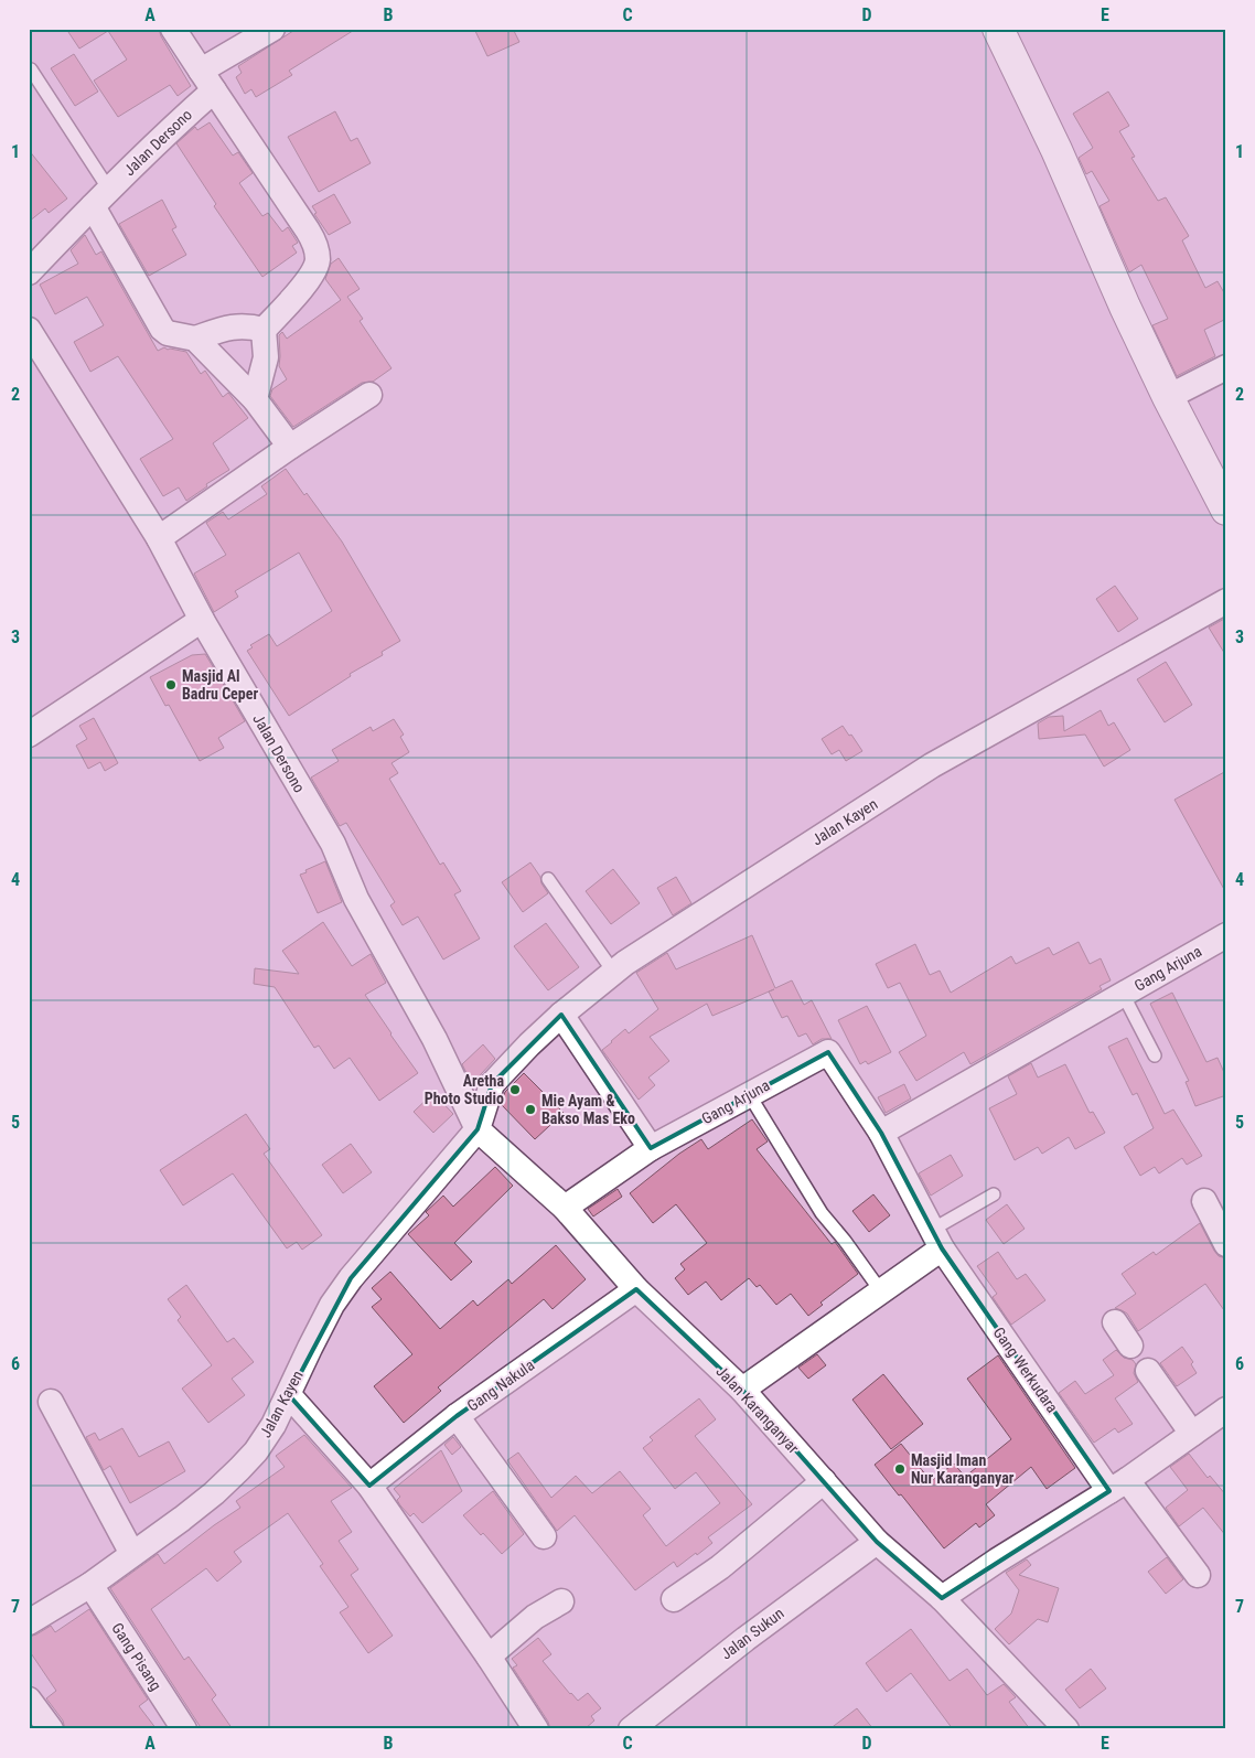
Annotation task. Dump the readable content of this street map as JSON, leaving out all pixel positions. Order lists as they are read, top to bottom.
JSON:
{
  "streets": {
    "street": [
      "Jalan Dersono",
      "Jalan Kayen",
      "Gang Arjuna",
      "Gang Werkudara",
      "Gang Nakula",
      "Jalan Karanganyar",
      "Jalan Sukun",
      "Gang Pisang"
    ]
  },
  "crossings": [
    ["Jalan Dersono", "Jalan Kayen"],
    ["Jalan Dersono", "Jalan Karanganyar"],
    ["Jalan Kayen", "Jalan Karanganyar"],
    ["Jalan Kayen", "Gang Pisang"],
    ["Gang Arjuna", "Gang Werkudara"],
    ["Gang Arjuna", "Jalan Karanganyar"],
    ["Gang Nakula", "Jalan Karanganyar"],
    ["Jalan Karanganyar", "Jalan Sukun"]
  ],
  "places": [
    "Masjid Al Badru Ceper",
    "Aretha Photo Studio",
    "Mie Ayam & Bakso Mas Eko",
    "Masjid Iman Nur Karanganyar"
  ],
  "grid": {
    "columns": [
      "A",
      "B",
      "C",
      "D",
      "E"
    ],
    "rows": [
      "1",
      "2",
      "3",
      "4",
      "5",
      "6",
      "7"
    ]
  }
}
